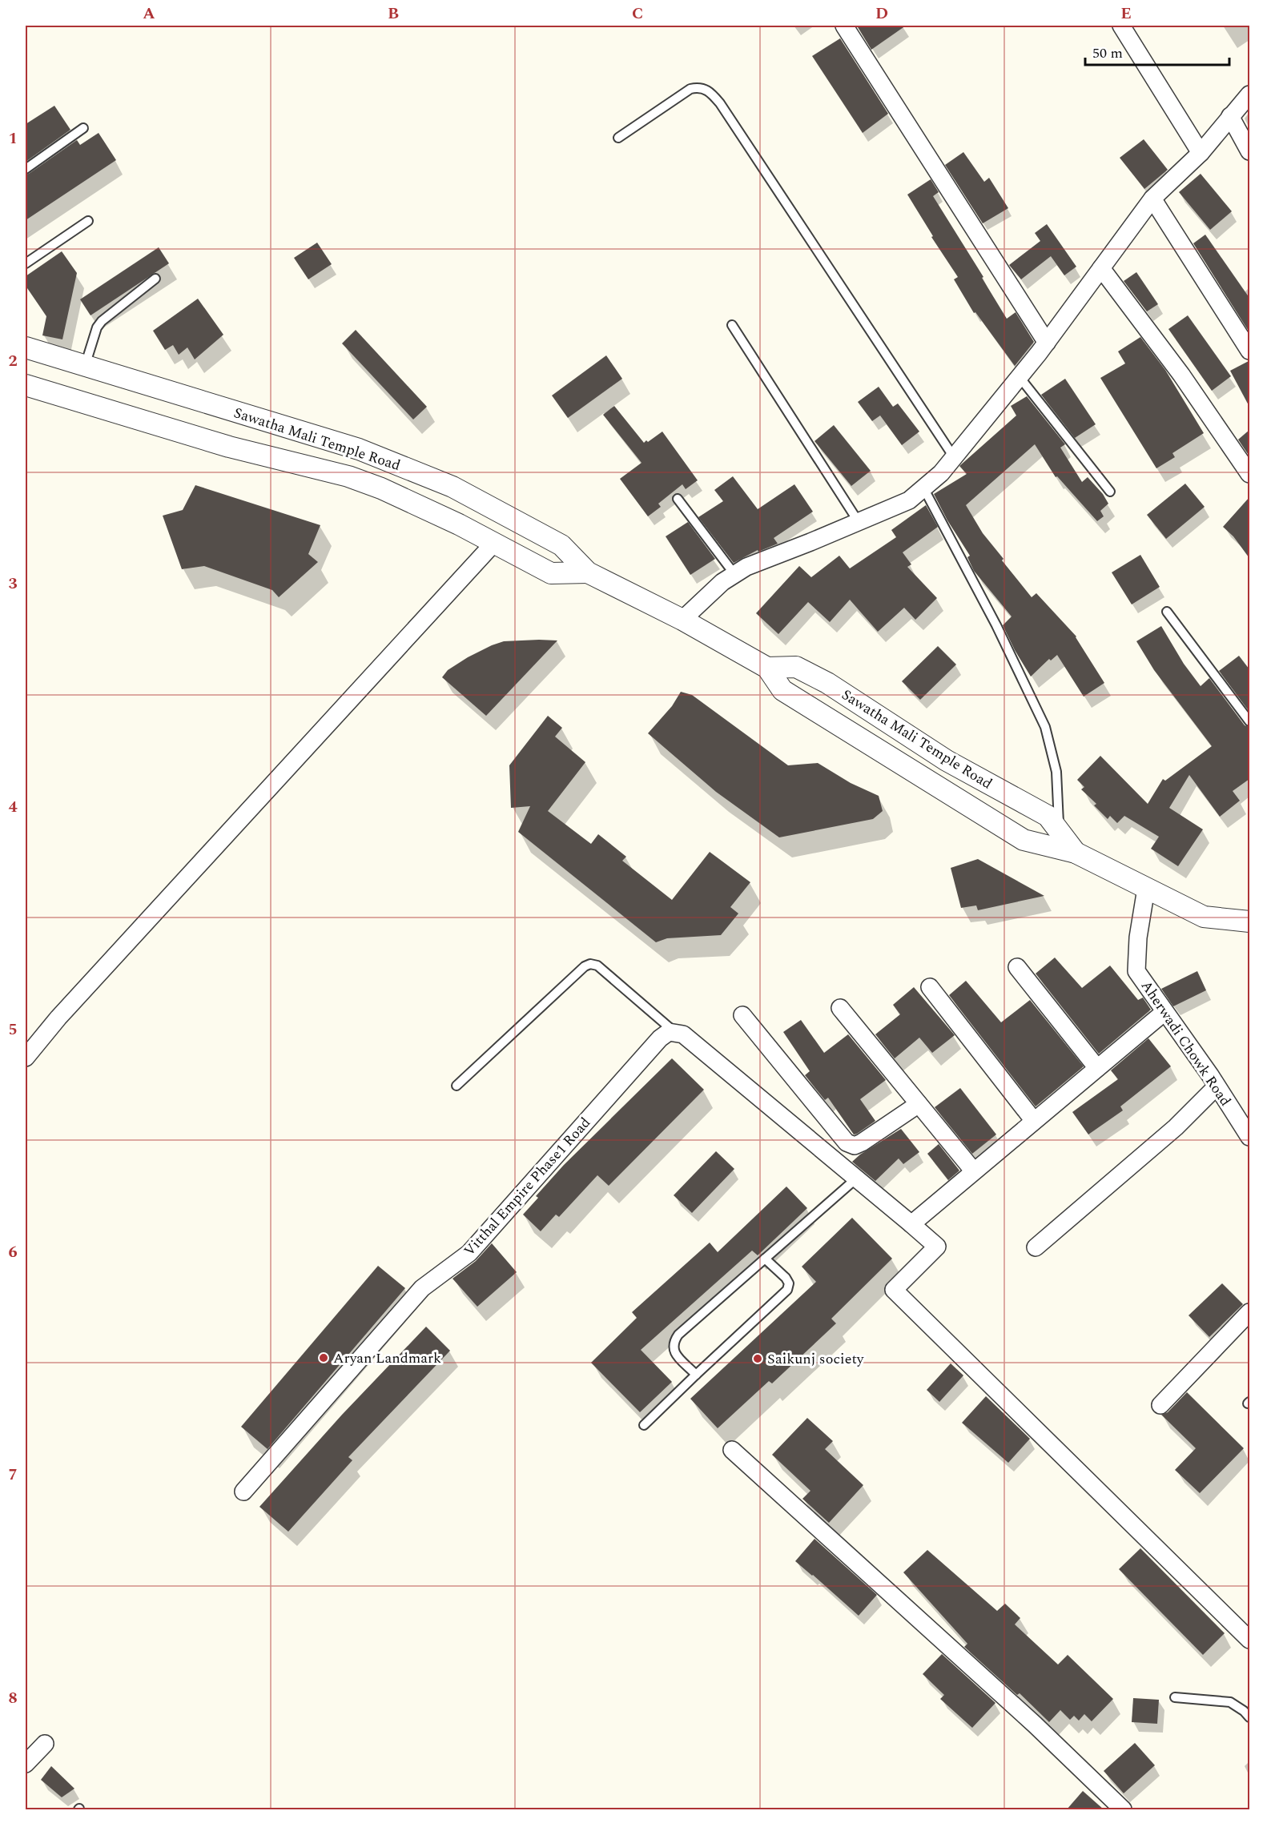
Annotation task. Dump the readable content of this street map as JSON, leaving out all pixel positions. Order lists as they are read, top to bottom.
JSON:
{
  "streets": {
    "street": ["Sawatha Mali Temple Road", "Aherwadi Chowk Road", "Vitthal Empire Phase1 Road"]
  },
  "crossings": [
    ["Sawatha Mali Temple Road", "Aherwadi Chowk Road"]
  ],
  "places": ["Aryan Landmark", "Saikunj society"],
  "scale_bar": "50 m",
  "grid": {
    "columns": [
      "A",
      "B",
      "C",
      "D",
      "E"
    ],
    "rows": [
      "1",
      "2",
      "3",
      "4",
      "5",
      "6",
      "7",
      "8"
    ]
  }
}
